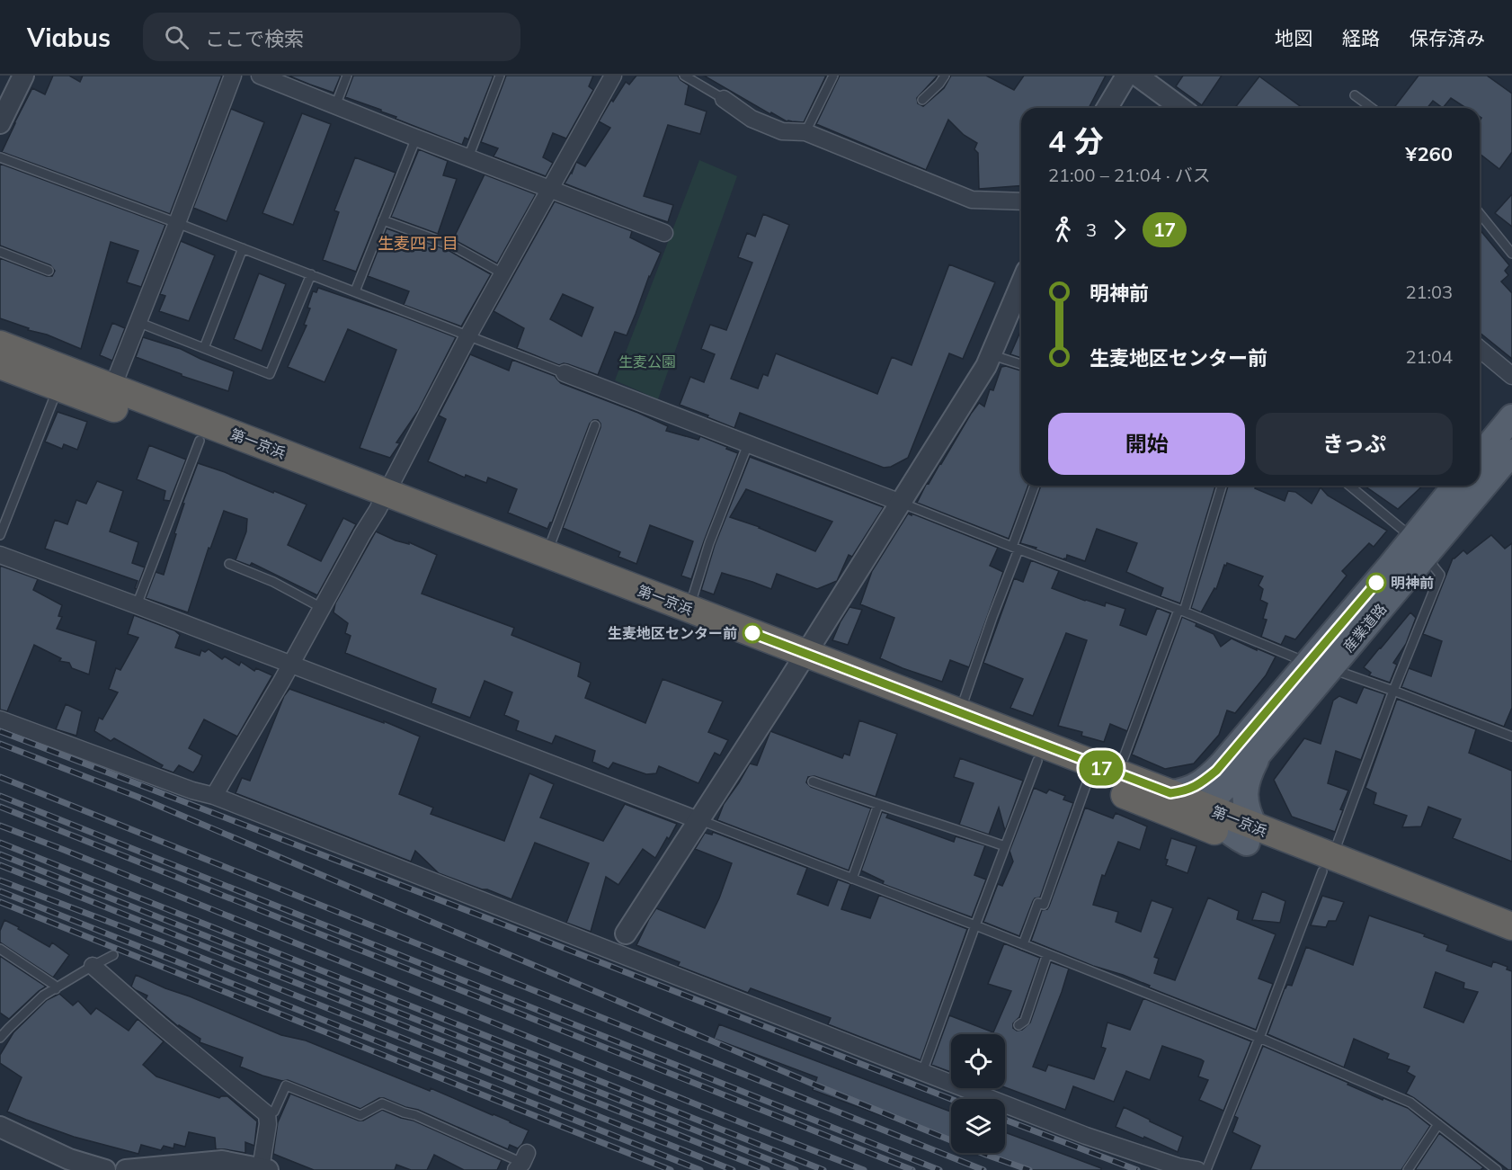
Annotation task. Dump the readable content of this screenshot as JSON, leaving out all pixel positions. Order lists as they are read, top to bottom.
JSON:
{
  "streets": {
    "highway": ["第一京浜"],
    "main road": ["産業道路"]
  },
  "crossings": [
    ["第一京浜", "産業道路"]
  ],
  "districts": ["生麦四丁目"],
  "parks": ["生麦公園"],
  "places": ["明神前", "生麦地区センター前"],
  "lines": ["bus line 17"],
  "page": {
    "header": "Viabus",
    "search": "ここで検索",
    "nav": ["地図", "経路", "保存済み"],
    "on_map": "17",
    "heading": ["4 分", "21:00 – 21:04 · バス", "¥260"],
    "legs": ["3", "17"],
    "list": [
      {
        "name": "明神前",
        "value": "21:03"
      },
      {
        "name": "生麦地区センター前",
        "value": "21:04"
      }
    ],
    "buttons": ["開始", "きっぷ"]
  }
}
